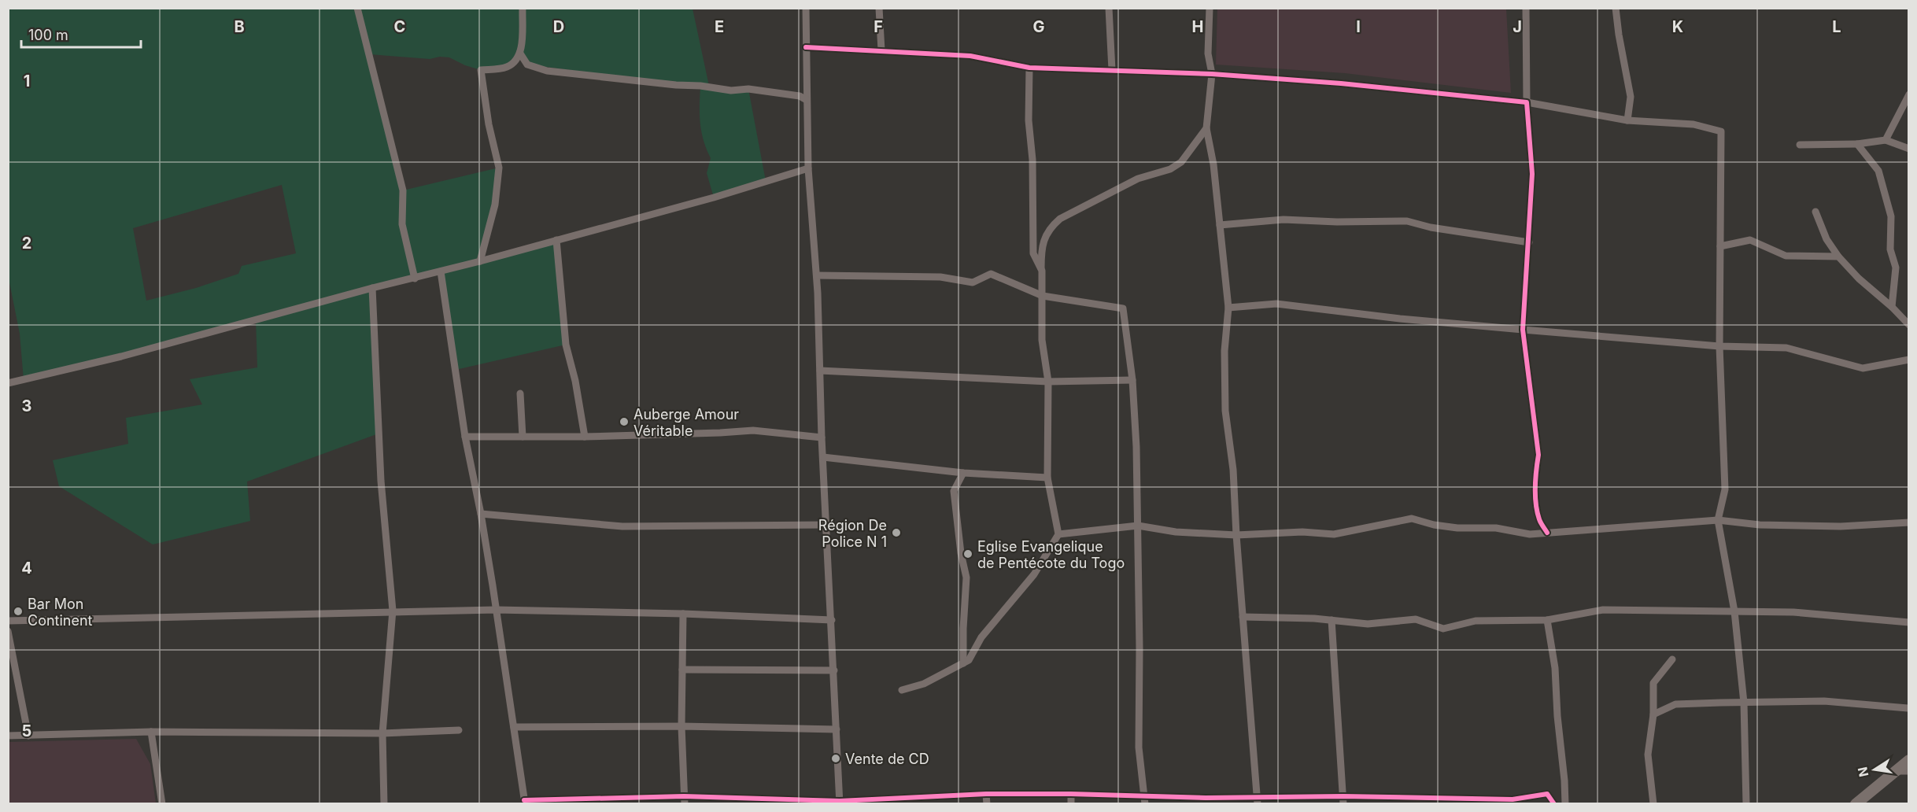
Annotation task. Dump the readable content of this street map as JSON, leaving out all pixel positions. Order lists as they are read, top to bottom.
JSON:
{
  "places": [
    "Auberge Amour Véritable",
    "Région De Police N 1",
    "Eglise Evangelique de Pentécote du Togo",
    "Bar Mon Continent",
    "Vente de CD"
  ],
  "scale_bar": "100 m",
  "north": "left",
  "grid": {
    "columns": [
      "B",
      "C",
      "D",
      "E",
      "F",
      "G",
      "H",
      "I",
      "J",
      "K",
      "L"
    ],
    "rows": [
      "1",
      "2",
      "3",
      "4",
      "5"
    ]
  }
}
